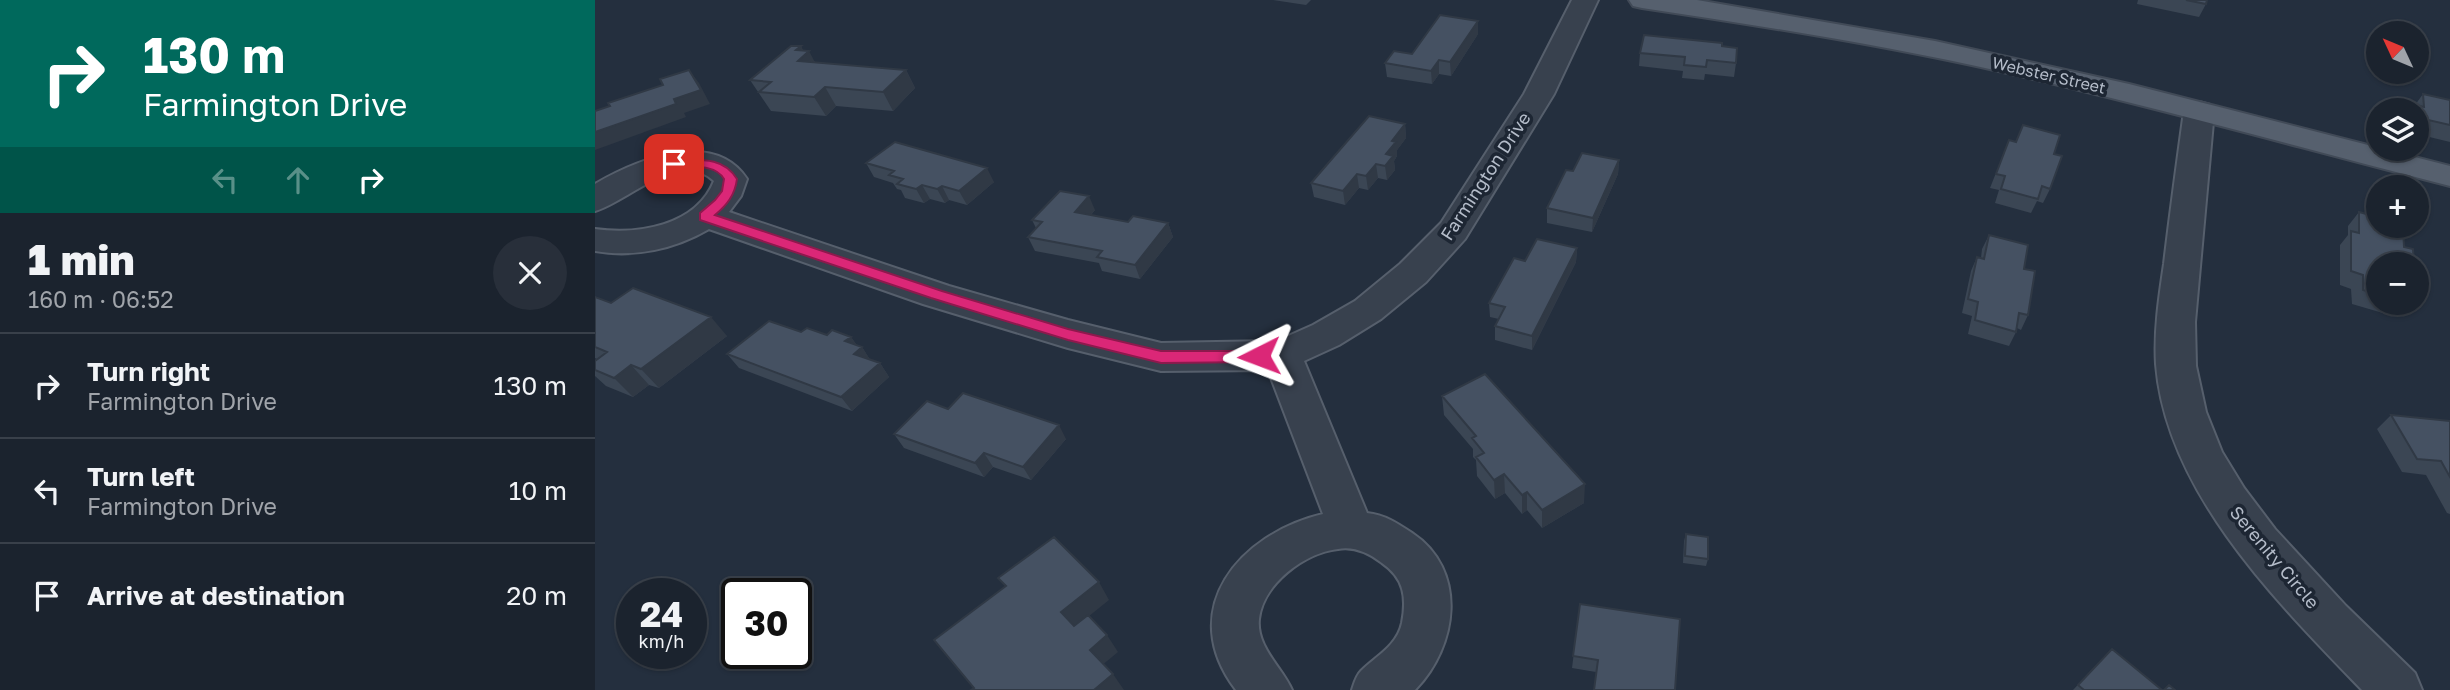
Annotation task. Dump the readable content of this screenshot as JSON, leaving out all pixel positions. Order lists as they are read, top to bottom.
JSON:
{
  "streets": {
    "main road": ["Webster Street"],
    "street": ["Farmington Drive", "Serenity Circle"]
  },
  "crossings": [
    ["Webster Street", "Serenity Circle"]
  ],
  "north": "top left",
  "page": {
    "turn": ["130 m", "Farmington Drive"],
    "map_buttons": ["+", "−"],
    "heading": ["1 min", "160 m · 06:52"],
    "list": [
      {
        "name": "Turn right",
        "note": "Farmington Drive",
        "value": "130 m"
      },
      {
        "name": "Turn left",
        "note": "Farmington Drive",
        "value": "10 m"
      },
      {
        "name": "Arrive at destination",
        "value": "20 m"
      }
    ],
    "speed": "24 km/h",
    "limit": "30"
  }
}
